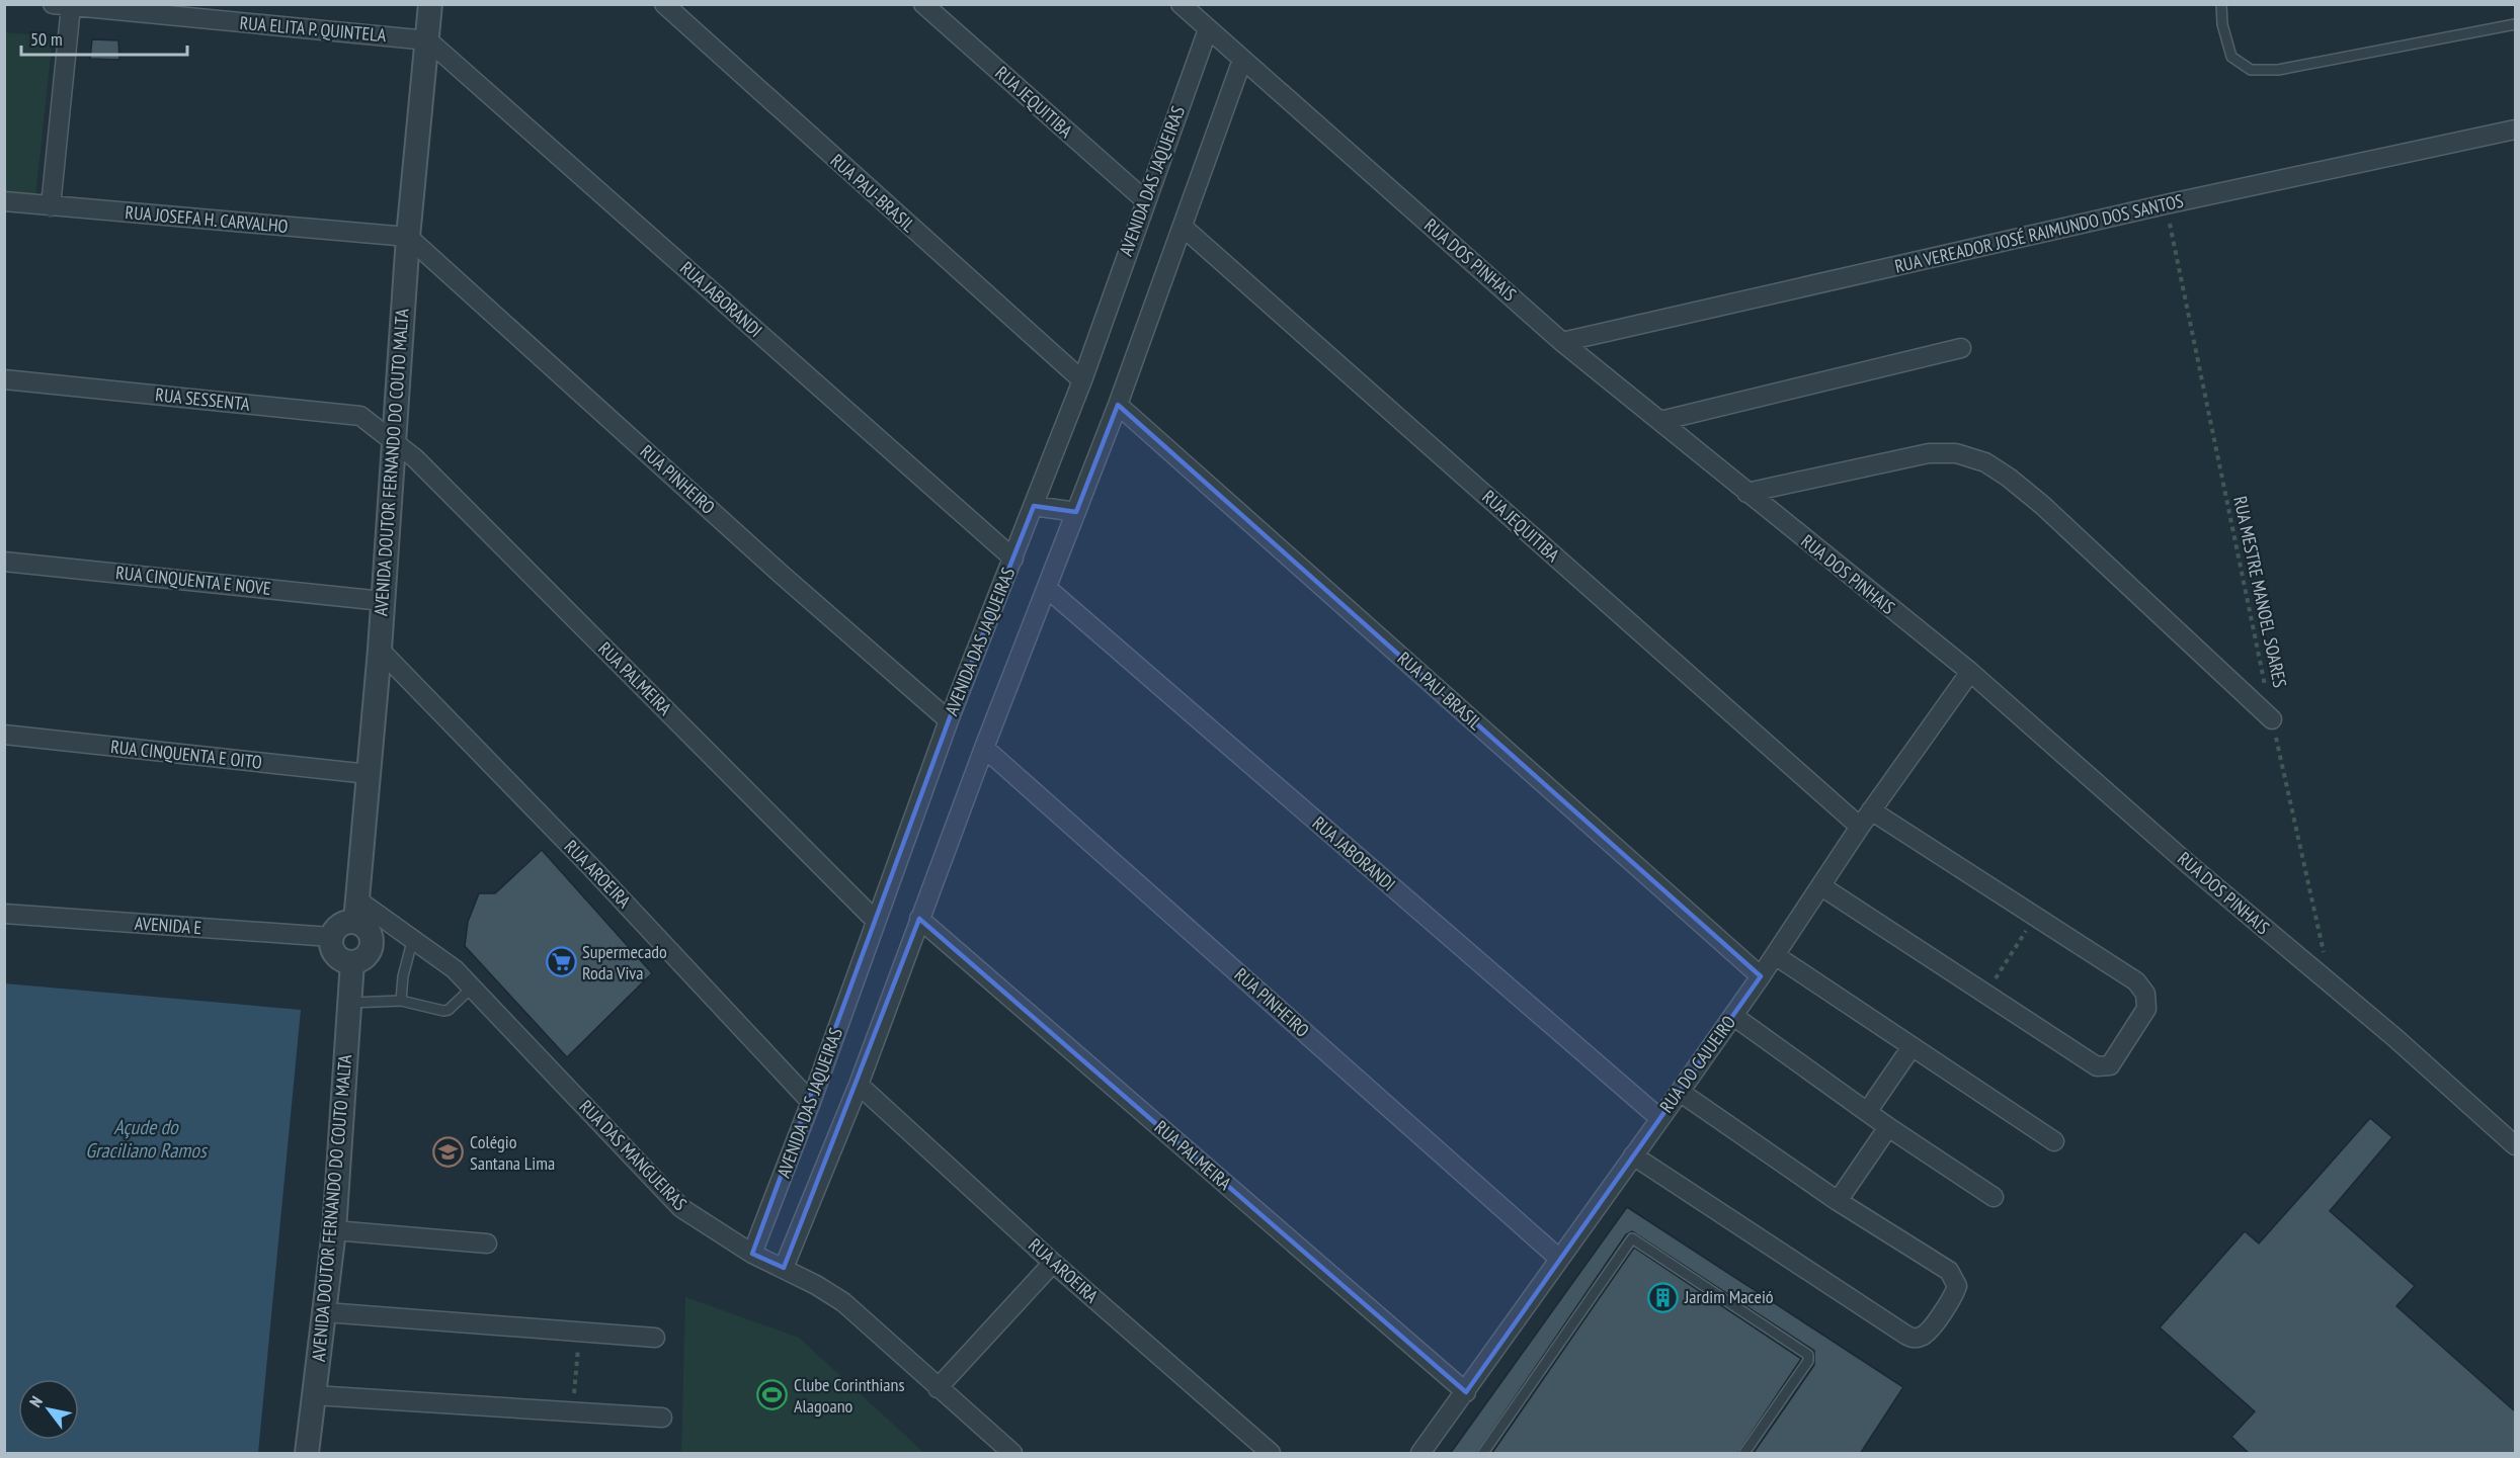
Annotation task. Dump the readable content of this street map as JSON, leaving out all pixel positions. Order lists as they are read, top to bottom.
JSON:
{
  "streets": {
    "street": [
      "RUA ELITA P. QUINTELA",
      "RUA JEQUITIBA",
      "AVENIDA DAS JAQUEIRAS",
      "RUA PAU-BRASIL",
      "RUA JOSEFA H. CARVALHO",
      "RUA VEREADOR JOSÉ RAIMUNDO DOS SANTOS",
      "RUA DOS PINHAIS",
      "RUA JABORANDI",
      "RUA SESSENTA",
      "AVENIDA DOUTOR FERNANDO DO COUTO MALTA",
      "RUA PINHEIRO",
      "RUA CINQUENTA E NOVE",
      "RUA PALMEIRA",
      "RUA CINQUENTA E OITO",
      "RUA AROEIRA",
      "AVENIDA E",
      "RUA DO CAJUEIRO",
      "RUA DAS MANGUEIRAS"
    ],
    "path": ["RUA MESTRE MANOEL SOARES"]
  },
  "crossings": [
    ["RUA ELITA P. QUINTELA", "RUA JABORANDI"],
    ["RUA ELITA P. QUINTELA", "AVENIDA DOUTOR FERNANDO DO COUTO MALTA"],
    ["RUA JEQUITIBA", "AVENIDA DAS JAQUEIRAS"],
    ["RUA JEQUITIBA", "RUA DO CAJUEIRO"],
    ["AVENIDA DAS JAQUEIRAS", "RUA PAU-BRASIL"],
    ["AVENIDA DAS JAQUEIRAS", "RUA DOS PINHAIS"],
    ["AVENIDA DAS JAQUEIRAS", "RUA JABORANDI"],
    ["AVENIDA DAS JAQUEIRAS", "RUA PINHEIRO"],
    ["AVENIDA DAS JAQUEIRAS", "RUA PALMEIRA"],
    ["AVENIDA DAS JAQUEIRAS", "RUA AROEIRA"],
    ["AVENIDA DAS JAQUEIRAS", "RUA DAS MANGUEIRAS"],
    ["RUA PAU-BRASIL", "RUA DO CAJUEIRO"],
    ["RUA JOSEFA H. CARVALHO", "AVENIDA DOUTOR FERNANDO DO COUTO MALTA"],
    ["RUA JOSEFA H. CARVALHO", "RUA PINHEIRO"],
    ["RUA VEREADOR JOSÉ RAIMUNDO DOS SANTOS", "RUA DOS PINHAIS"],
    ["RUA VEREADOR JOSÉ RAIMUNDO DOS SANTOS", "RUA MESTRE MANOEL SOARES"],
    ["RUA DOS PINHAIS", "RUA MESTRE MANOEL SOARES"],
    ["RUA DOS PINHAIS", "RUA DO CAJUEIRO"],
    ["RUA JABORANDI", "AVENIDA DOUTOR FERNANDO DO COUTO MALTA"],
    ["RUA JABORANDI", "RUA DO CAJUEIRO"],
    ["RUA SESSENTA", "AVENIDA DOUTOR FERNANDO DO COUTO MALTA"],
    ["RUA SESSENTA", "RUA PALMEIRA"],
    ["AVENIDA DOUTOR FERNANDO DO COUTO MALTA", "RUA PINHEIRO"],
    ["AVENIDA DOUTOR FERNANDO DO COUTO MALTA", "RUA CINQUENTA E NOVE"],
    ["AVENIDA DOUTOR FERNANDO DO COUTO MALTA", "RUA PALMEIRA"],
    ["AVENIDA DOUTOR FERNANDO DO COUTO MALTA", "RUA CINQUENTA E OITO"],
    ["AVENIDA DOUTOR FERNANDO DO COUTO MALTA", "RUA AROEIRA"],
    ["AVENIDA DOUTOR FERNANDO DO COUTO MALTA", "AVENIDA E"],
    ["AVENIDA DOUTOR FERNANDO DO COUTO MALTA", "RUA DAS MANGUEIRAS"],
    ["RUA PINHEIRO", "RUA DO CAJUEIRO"],
    ["RUA PALMEIRA", "RUA DO CAJUEIRO"],
    ["AVENIDA E", "RUA DAS MANGUEIRAS"]
  ],
  "water": ["Açude do Graciliano Ramos"],
  "places": {
    "supermarket": ["Supermecado Roda Viva"],
    "school or university": ["Colégio Santana Lima"],
    "building": ["Jardim Maceió"],
    "sports": ["Clube Corinthians Alagoano"]
  },
  "scale_bar": "50 m",
  "north": "top left"
}
